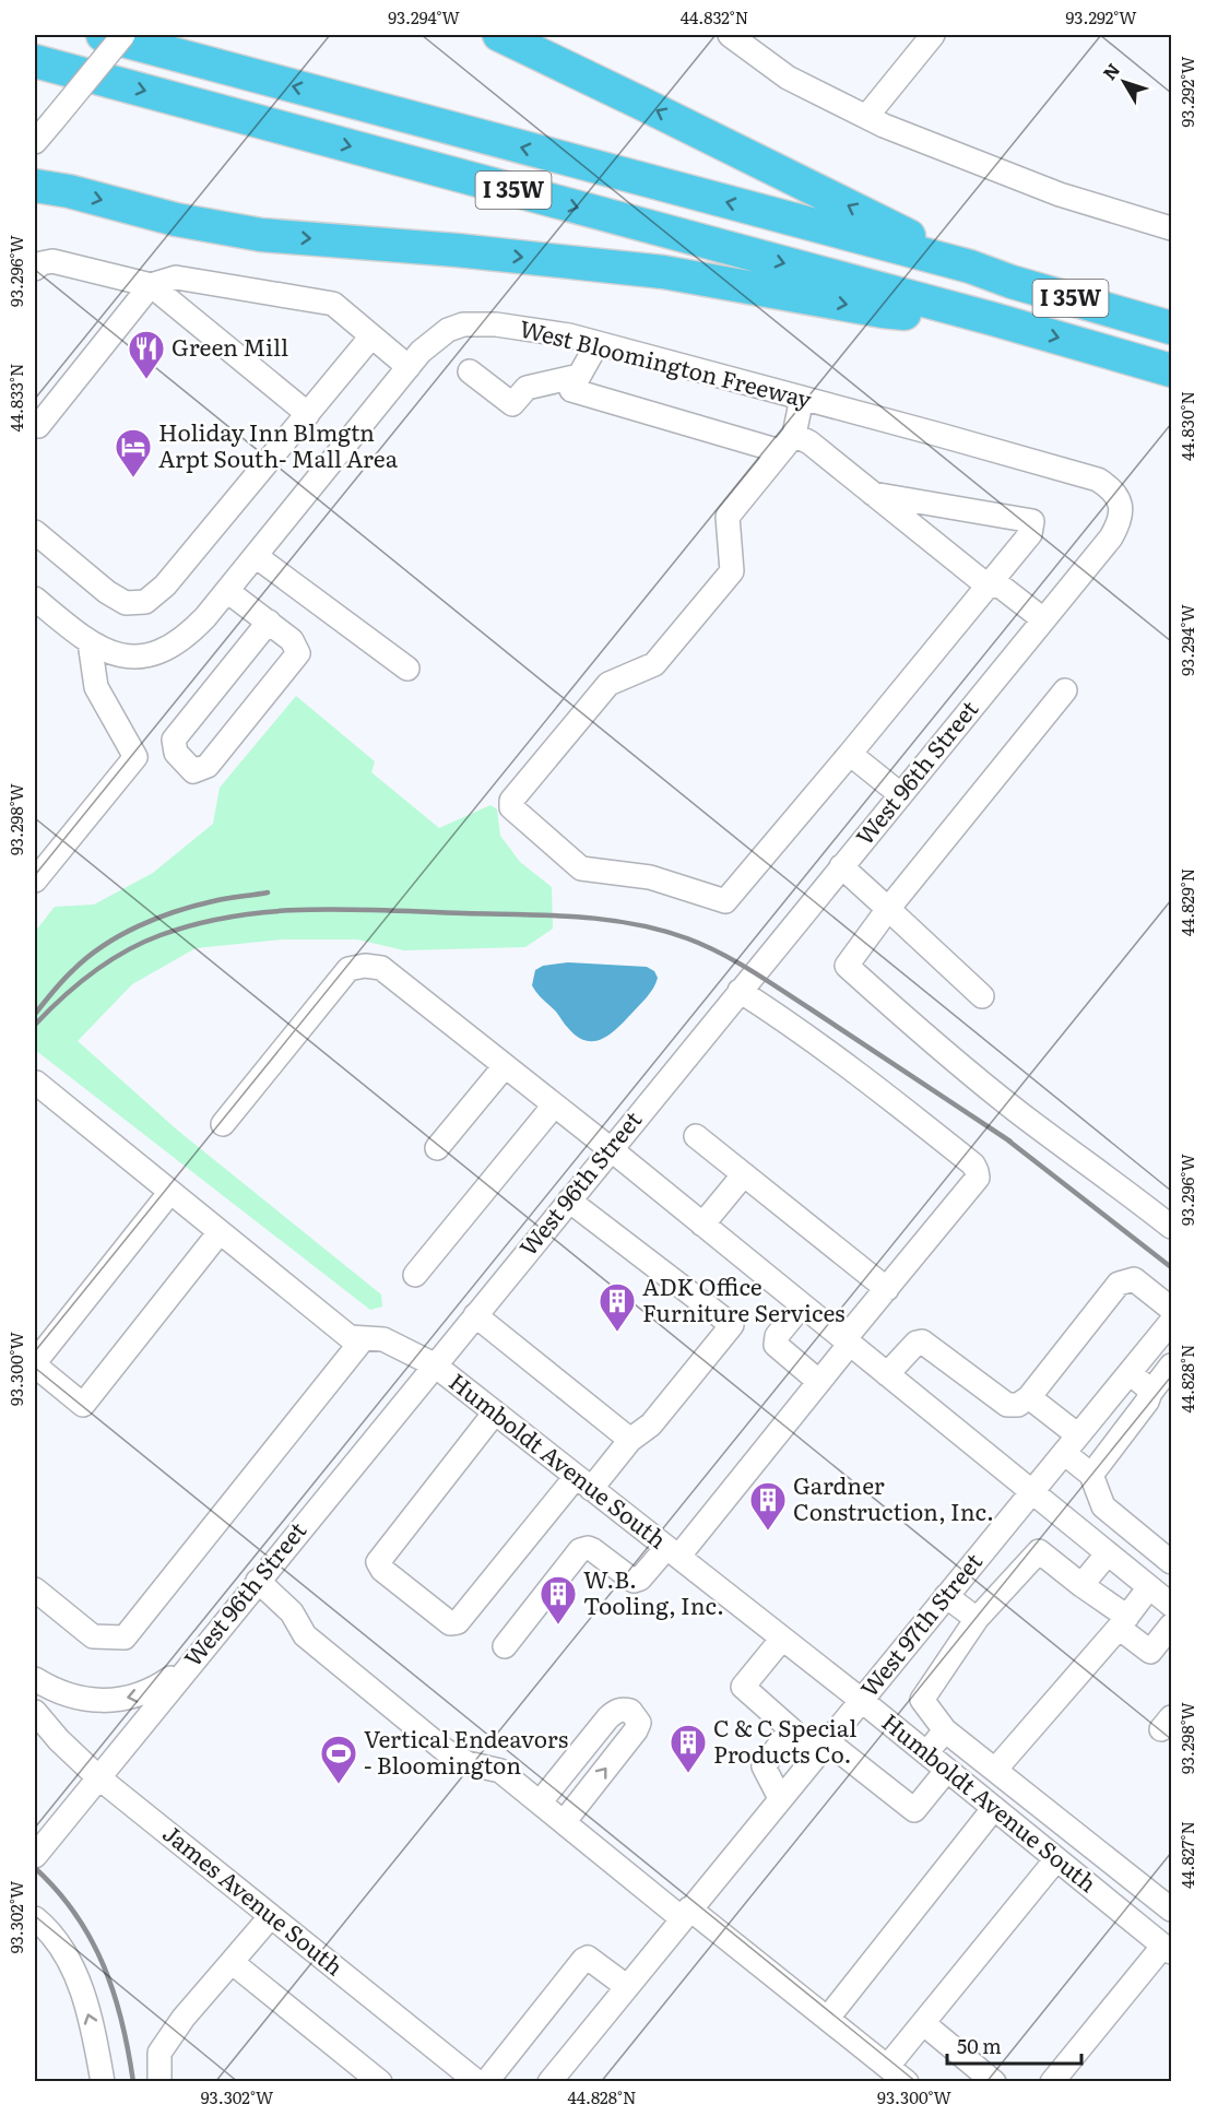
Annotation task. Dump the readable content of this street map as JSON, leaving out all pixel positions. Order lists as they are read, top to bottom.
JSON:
{
  "streets": {
    "highway": ["I 35W"],
    "street": [
      "West Bloomington Freeway",
      "West 96th Street",
      "Humboldt Avenue South",
      "West 97th Street",
      "James Avenue South"
    ]
  },
  "crossings": [
    ["West Bloomington Freeway", "West 96th Street"],
    ["West 96th Street", "Humboldt Avenue South"],
    ["West 96th Street", "James Avenue South"],
    ["Humboldt Avenue South", "West 97th Street"]
  ],
  "places": {
    "restaurant": ["Green Mill"],
    "hotel": ["Holiday Inn Blmgtn Arpt South- Mall Area"],
    "building": [
      "ADK Office Furniture Services",
      "Gardner Construction, Inc.",
      "W.B. Tooling, Inc.",
      "C & C Special Products Co."
    ],
    "sports": ["Vertical Endeavors - Bloomington"]
  },
  "scale_bar": "50 m",
  "north": "top left",
  "coordinates": [
    "93.294°W",
    "44.832°N",
    "93.292°W",
    "93.296°W",
    "44.833°N",
    "44.830°N",
    "93.298°W",
    "44.829°N",
    "93.300°W",
    "44.828°N",
    "44.827°N",
    "93.302°W"
  ]
}
